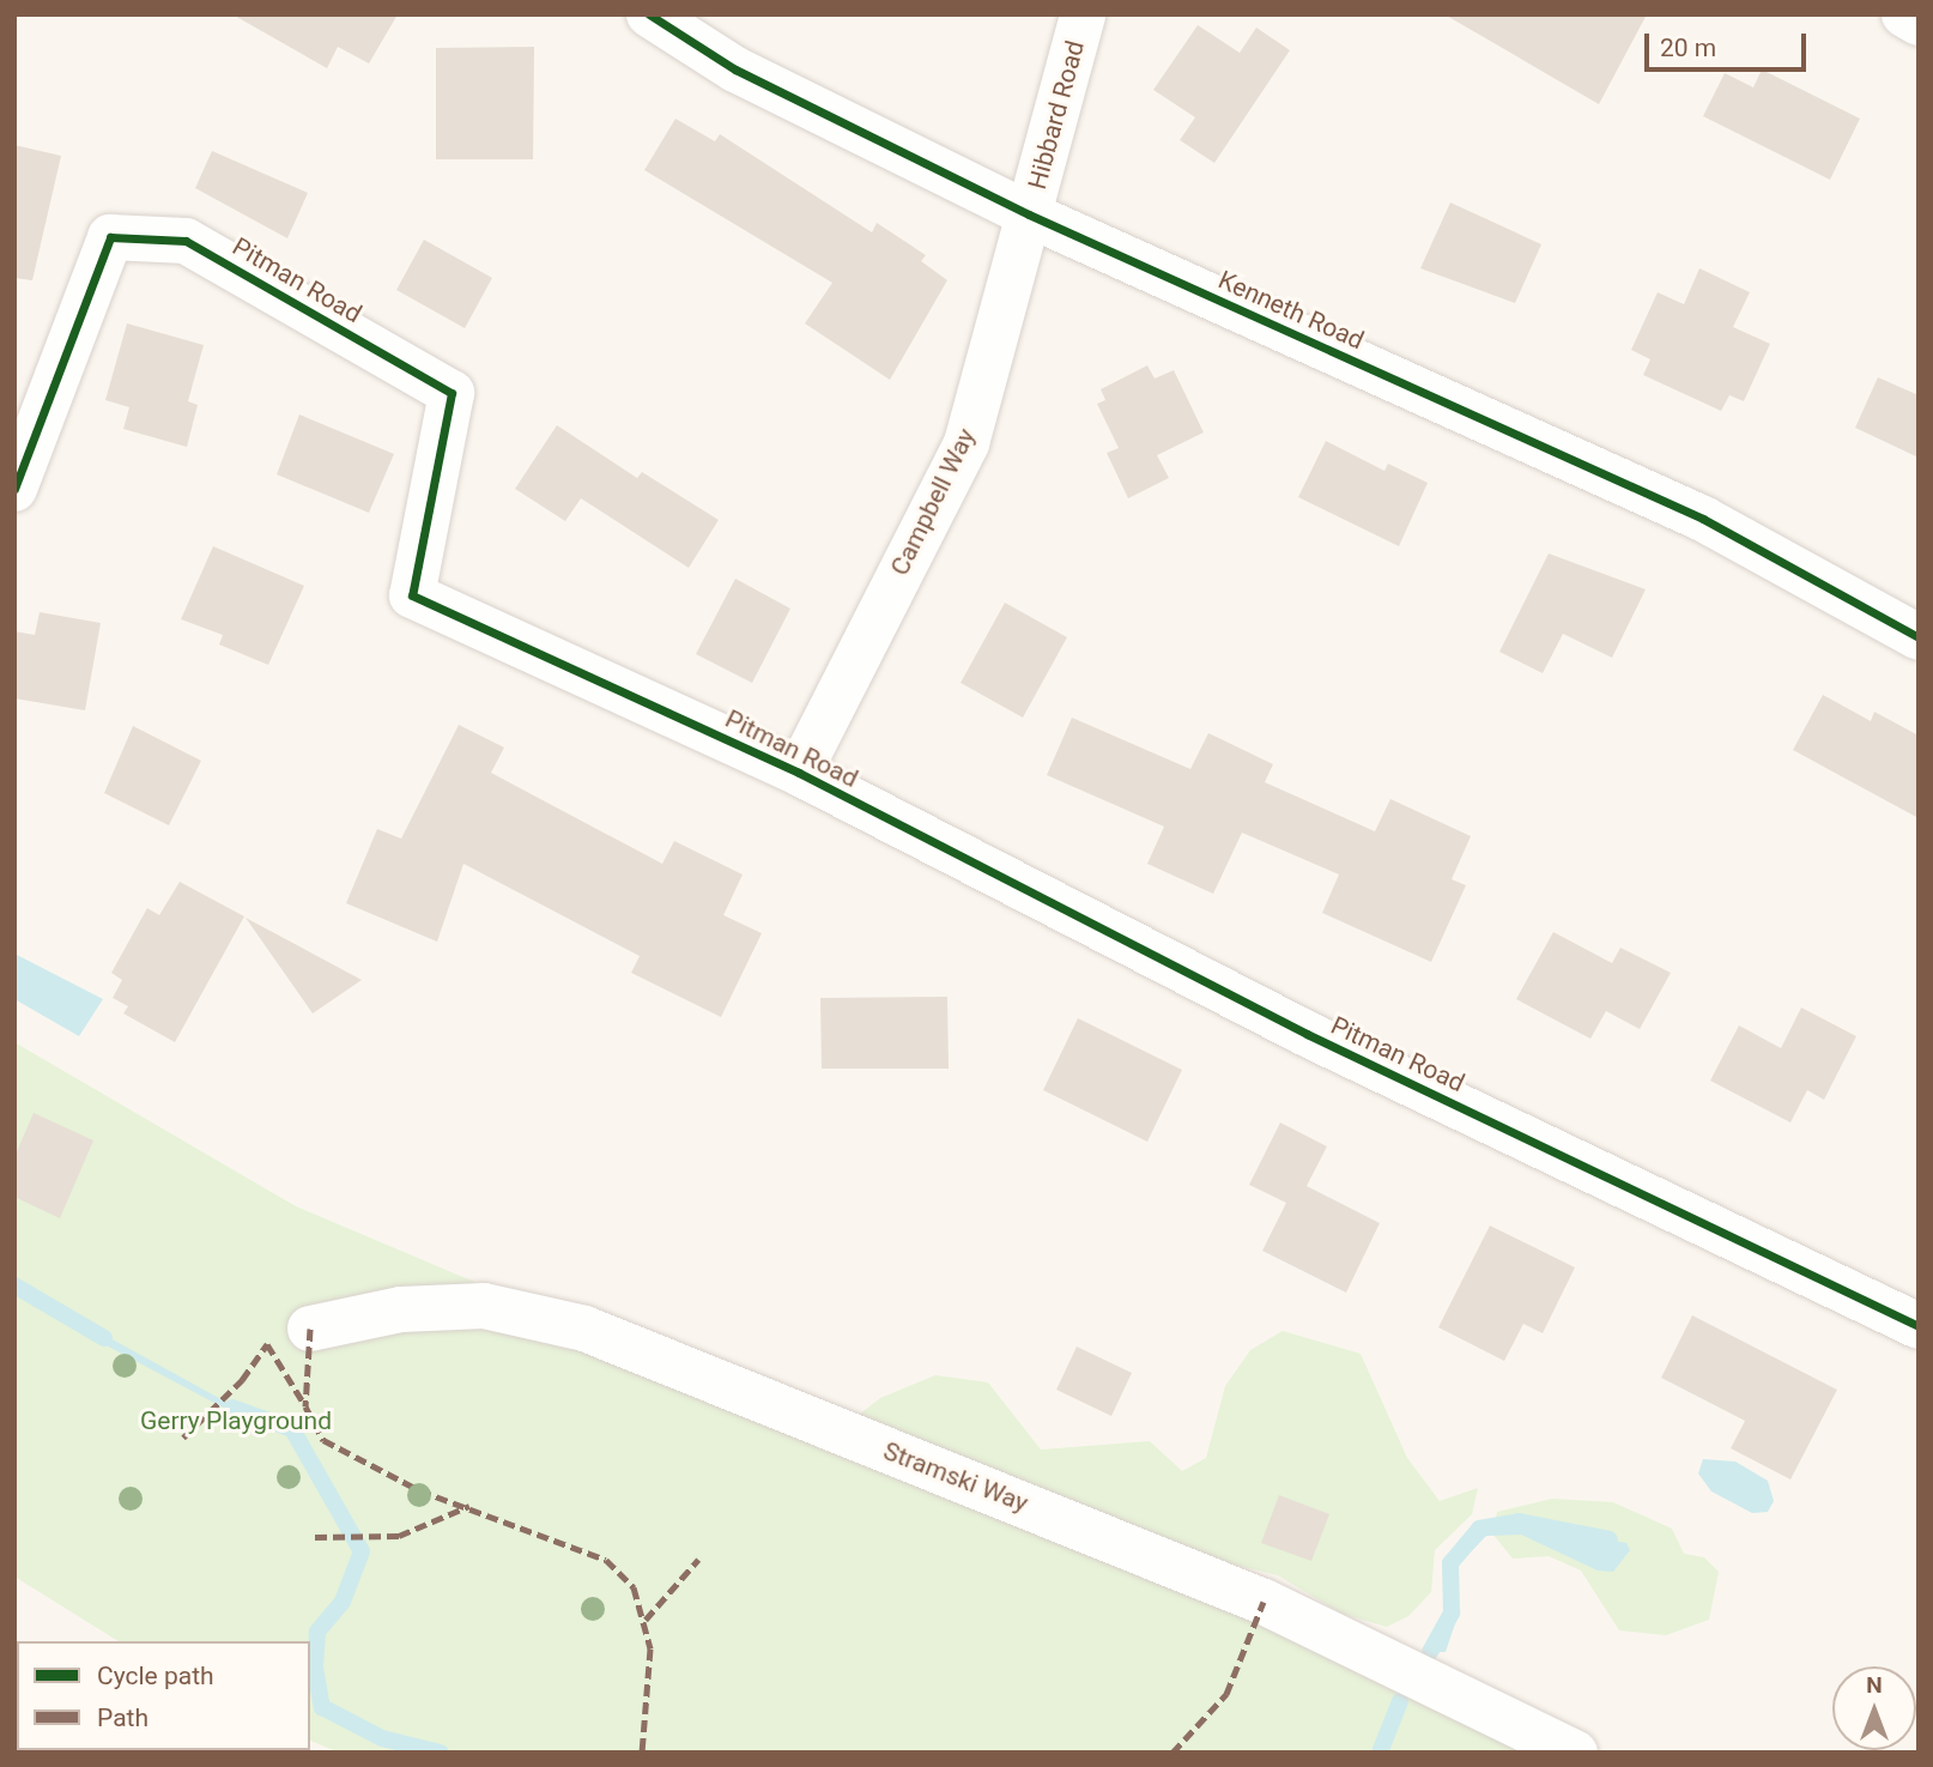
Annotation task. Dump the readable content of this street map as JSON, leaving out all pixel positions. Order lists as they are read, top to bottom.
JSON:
{
  "streets": {
    "street": [
      "Hibbard Road",
      "Pitman Road",
      "Kenneth Road",
      "Campbell Way",
      "Stramski Way"
    ]
  },
  "crossings": [
    ["Hibbard Road", "Kenneth Road"],
    ["Hibbard Road", "Campbell Way"],
    ["Pitman Road", "Campbell Way"],
    ["Kenneth Road", "Campbell Way"]
  ],
  "parks": ["Gerry Playground"],
  "legend": ["Cycle path", "Path"],
  "scale_bar": "20 m",
  "north": "top"
}
